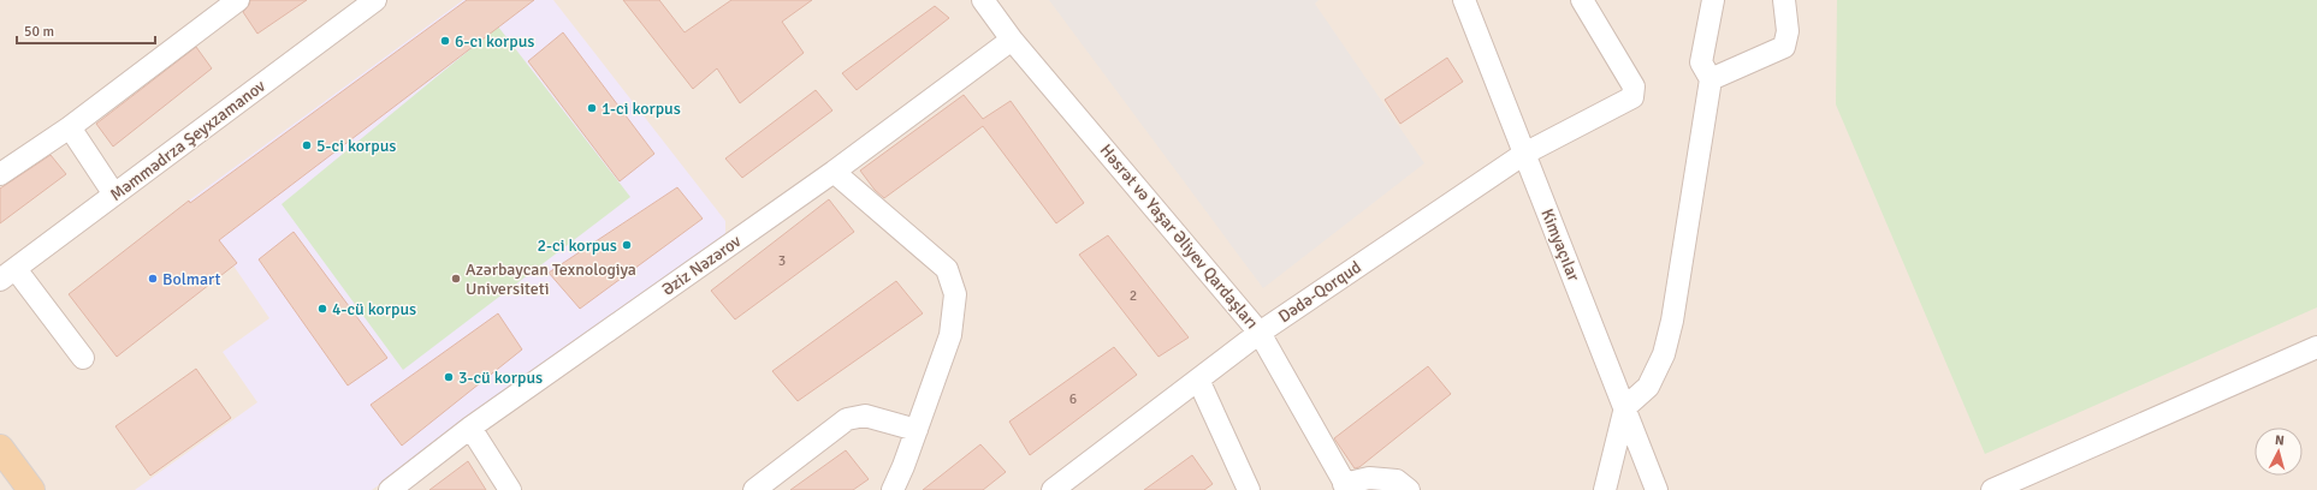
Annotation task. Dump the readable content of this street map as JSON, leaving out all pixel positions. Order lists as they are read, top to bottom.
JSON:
{
  "streets": {
    "street": [
      "Məmmədrza Şeyxzamanov",
      "Həsrət və Yaşar Əliyev Qardaşları",
      "Kimyaçılar",
      "Əziz Nəzərov",
      "Dədə-Qorqud"
    ]
  },
  "crossings": [
    ["Həsrət və Yaşar Əliyev Qardaşları", "Əziz Nəzərov"],
    ["Həsrət və Yaşar Əliyev Qardaşları", "Dədə-Qorqud"],
    ["Kimyaçılar", "Dədə-Qorqud"]
  ],
  "places": [
    "6-cı korpus",
    "1-ci korpus",
    "5-ci korpus",
    "2-ci korpus",
    "Bolmart",
    "Azərbaycan Texnologiya Universiteti",
    "4-cü korpus",
    "3-cü korpus"
  ],
  "house_numbers": ["3", "2", "6"],
  "scale_bar": "50 m",
  "north": "top"
}
